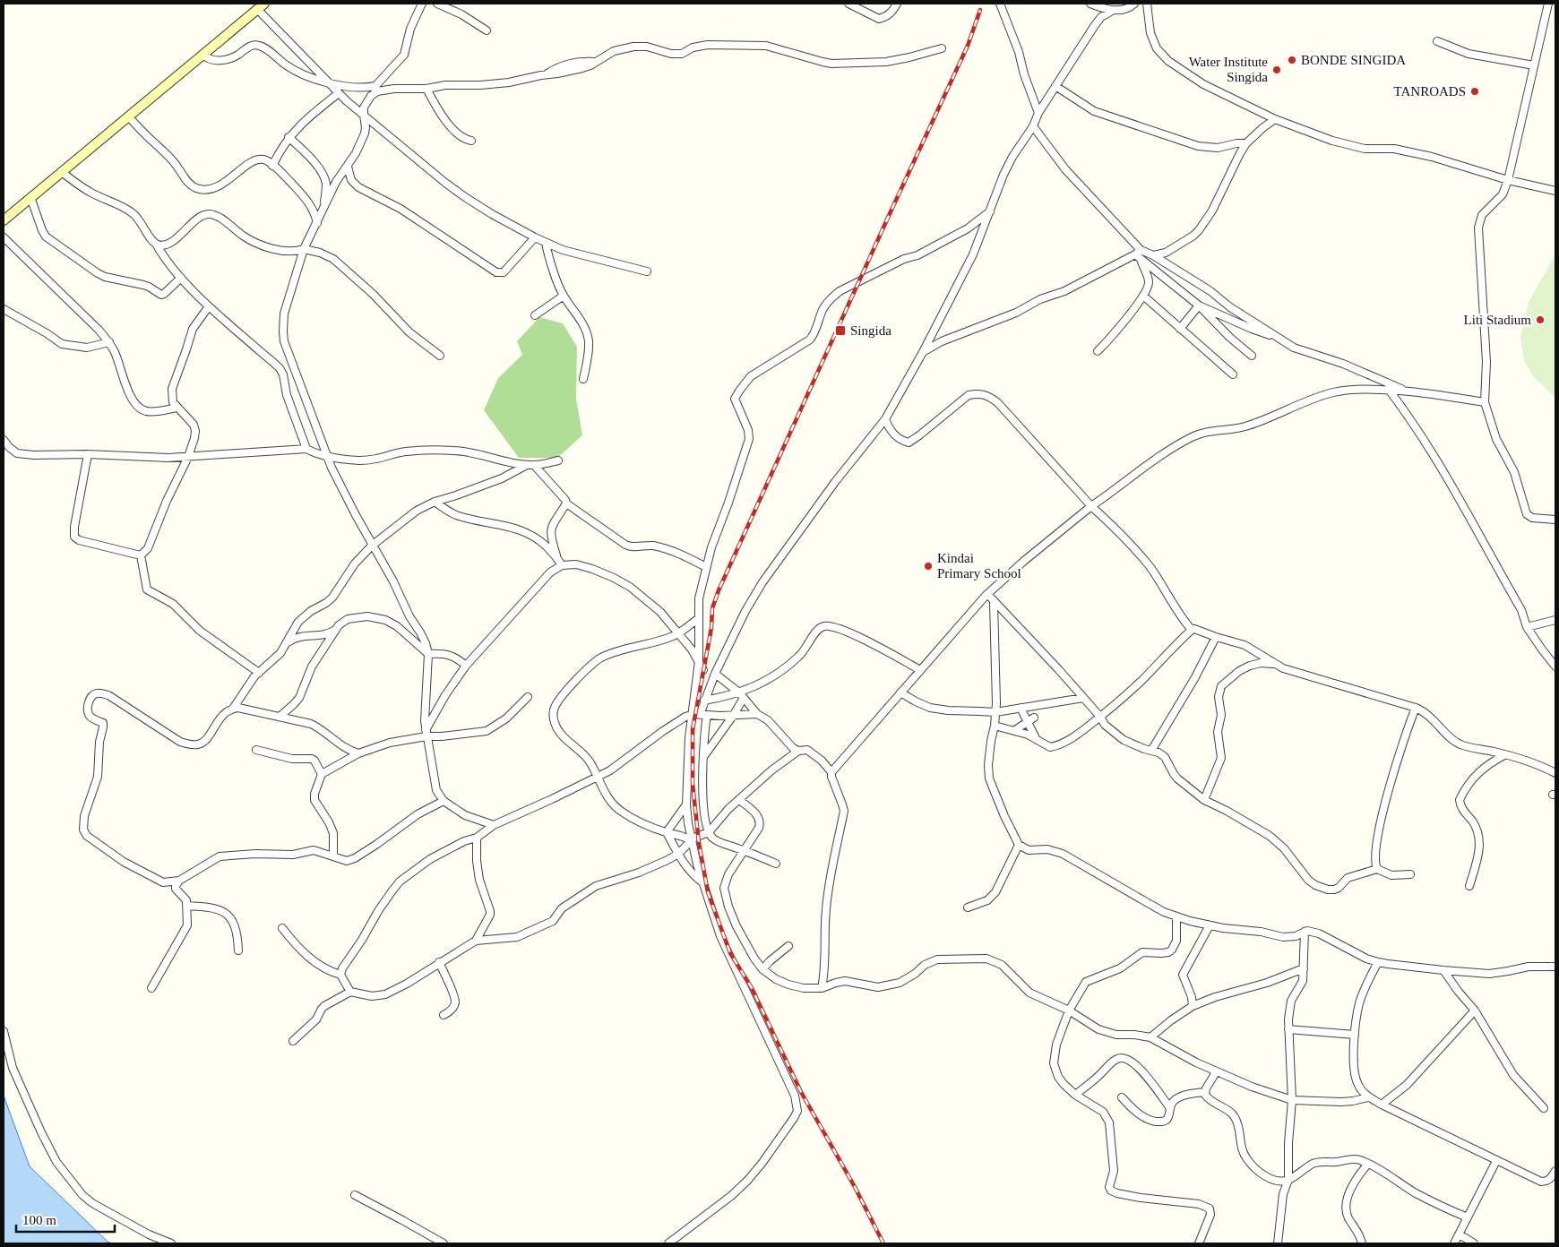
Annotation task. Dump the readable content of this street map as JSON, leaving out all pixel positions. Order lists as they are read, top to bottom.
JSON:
{
  "places": {
    "other": [
      "BONDE SINGIDA",
      "Water Institute Singida",
      "TANROADS",
      "Liti Stadium",
      "Kindai Primary School"
    ],
    "transit": ["Singida"]
  },
  "scale_bar": "100 m"
}
